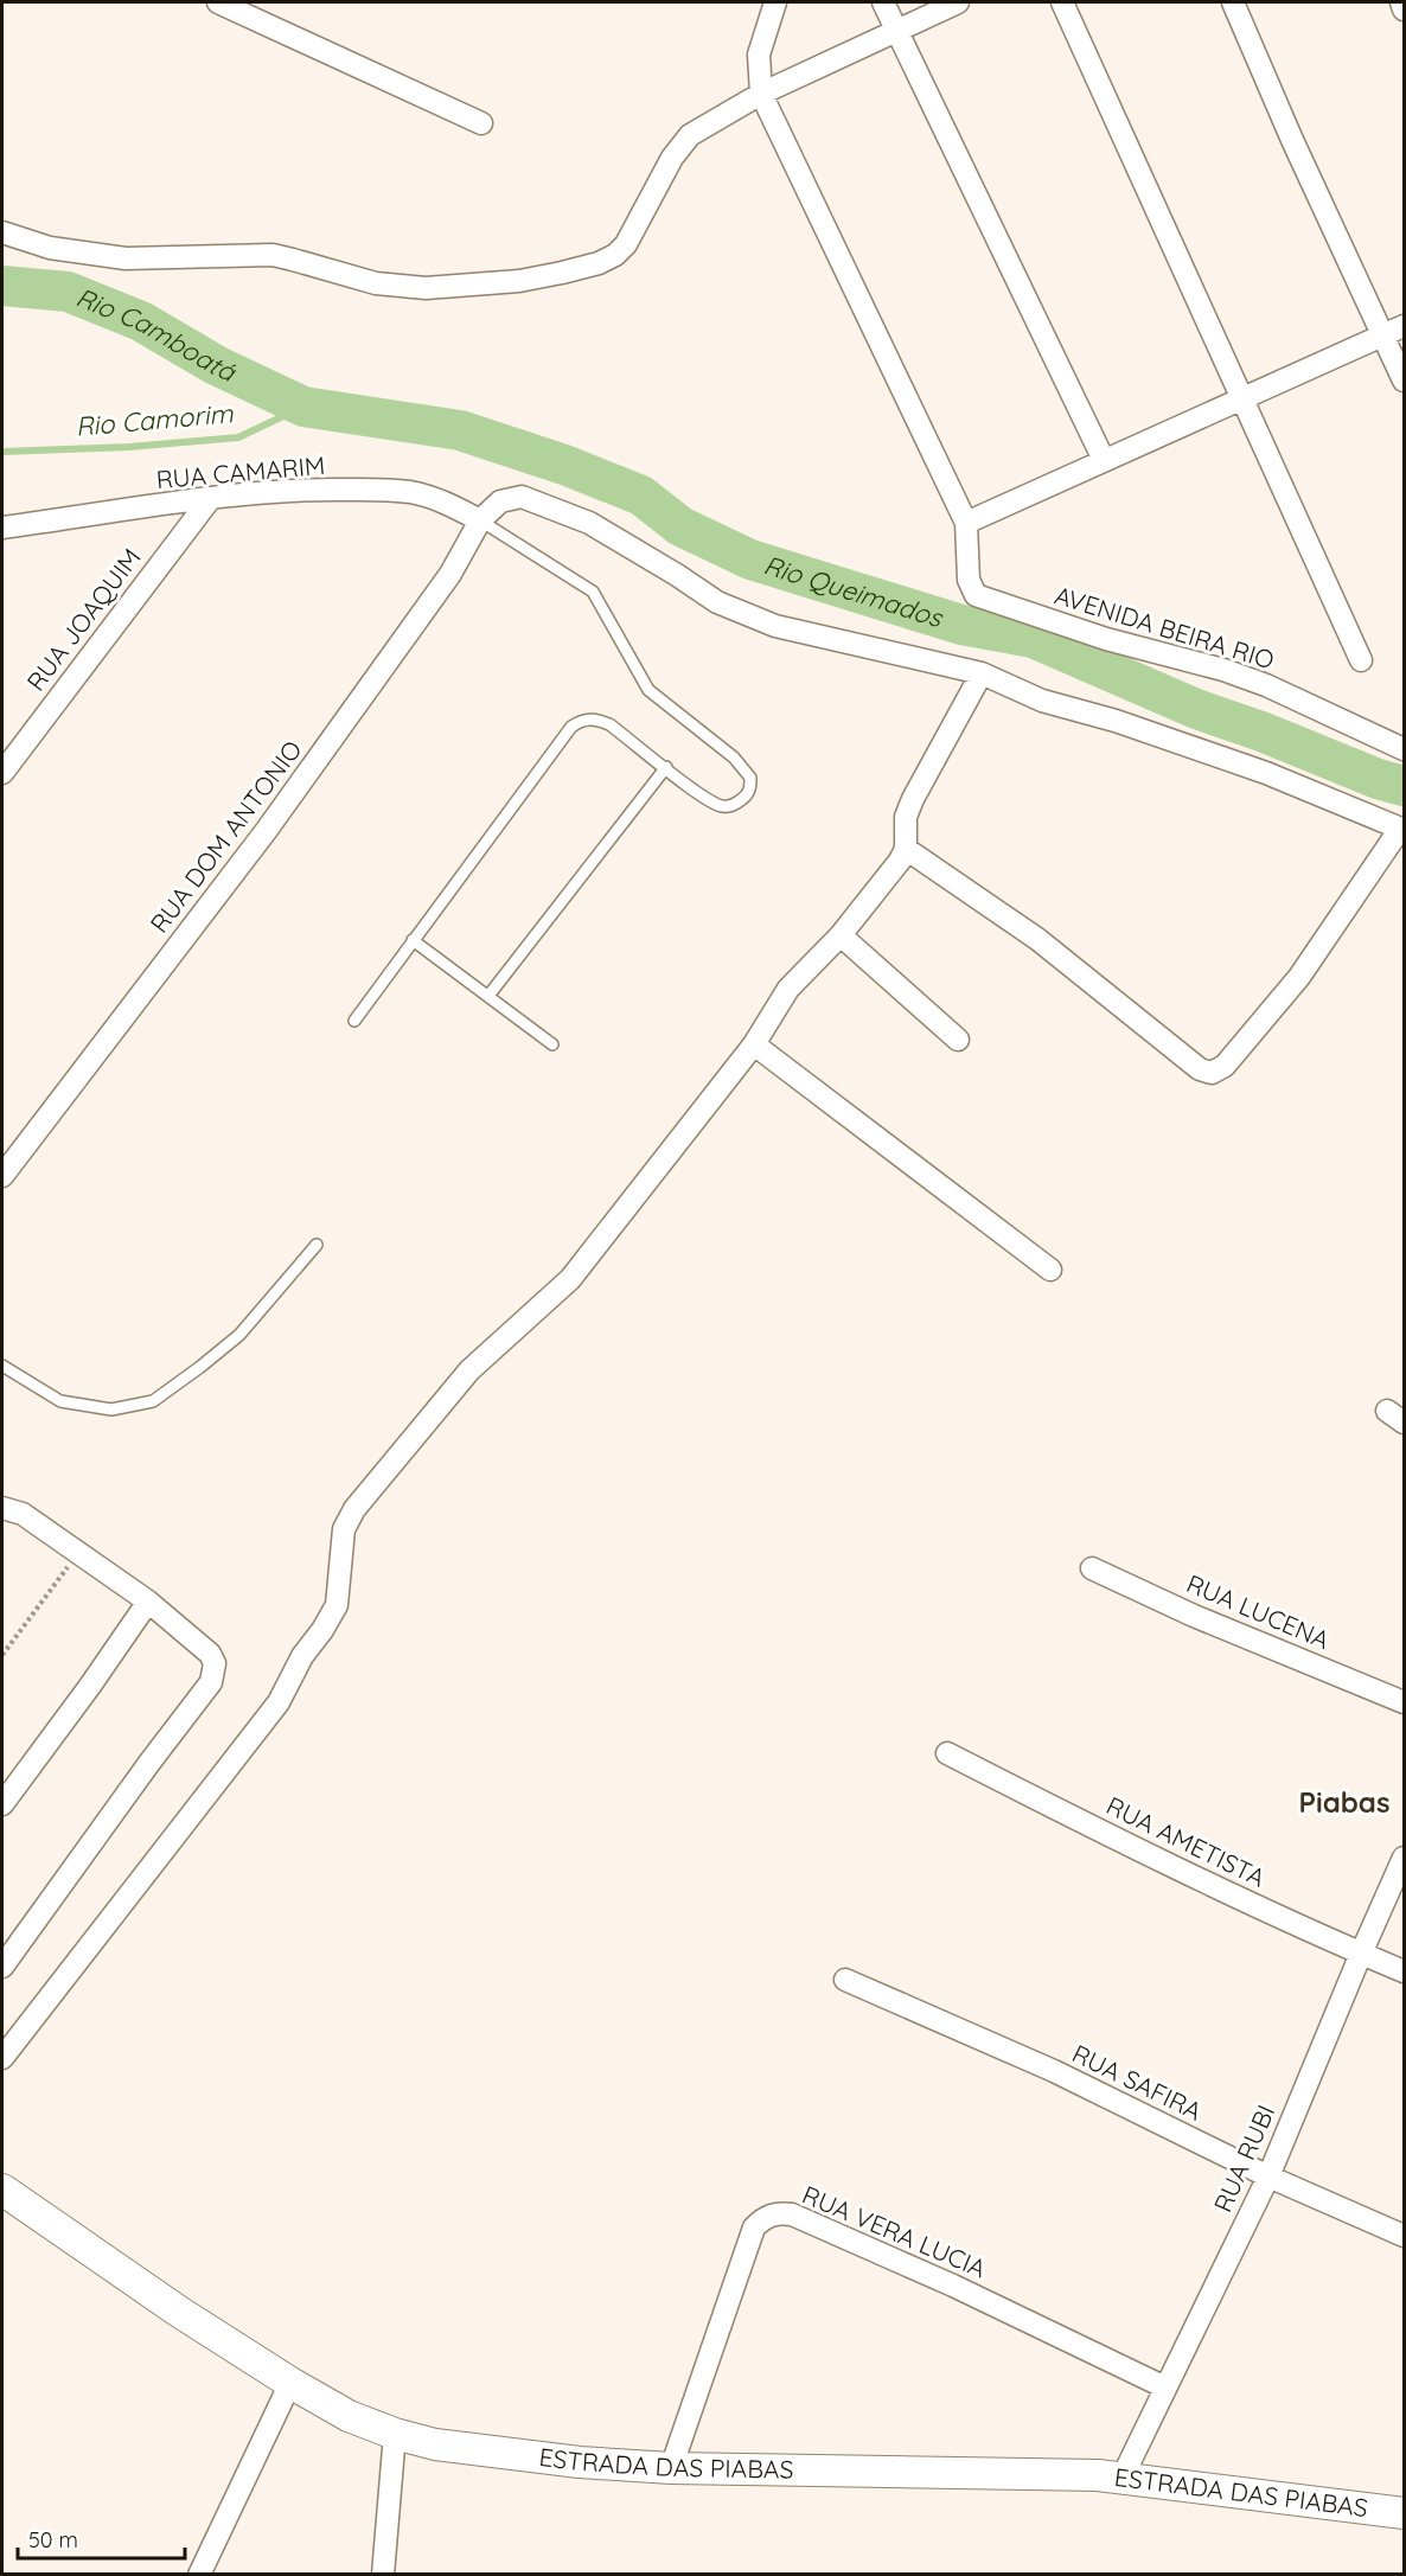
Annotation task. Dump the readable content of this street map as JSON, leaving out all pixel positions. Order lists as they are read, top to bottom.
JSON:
{
  "streets": {
    "street": [
      "RUA CAMARIM",
      "RUA JOAQUIM",
      "AVENIDA BEIRA RIO",
      "RUA DOM ANTONIO",
      "RUA LUCENA",
      "RUA AMETISTA",
      "RUA SAFIRA",
      "RUA RUBI",
      "RUA VERA LUCIA",
      "ESTRADA DAS PIABAS"
    ]
  },
  "crossings": [
    ["RUA CAMARIM", "RUA JOAQUIM"],
    ["RUA CAMARIM", "RUA DOM ANTONIO"],
    ["RUA AMETISTA", "RUA RUBI"],
    ["RUA SAFIRA", "RUA RUBI"],
    ["RUA RUBI", "RUA VERA LUCIA"],
    ["RUA RUBI", "ESTRADA DAS PIABAS"],
    ["RUA VERA LUCIA", "ESTRADA DAS PIABAS"]
  ],
  "districts": ["Piabas"],
  "water": ["Rio Camboatá", "Rio Camorim", "Rio Queimados"],
  "scale_bar": "50 m"
}
